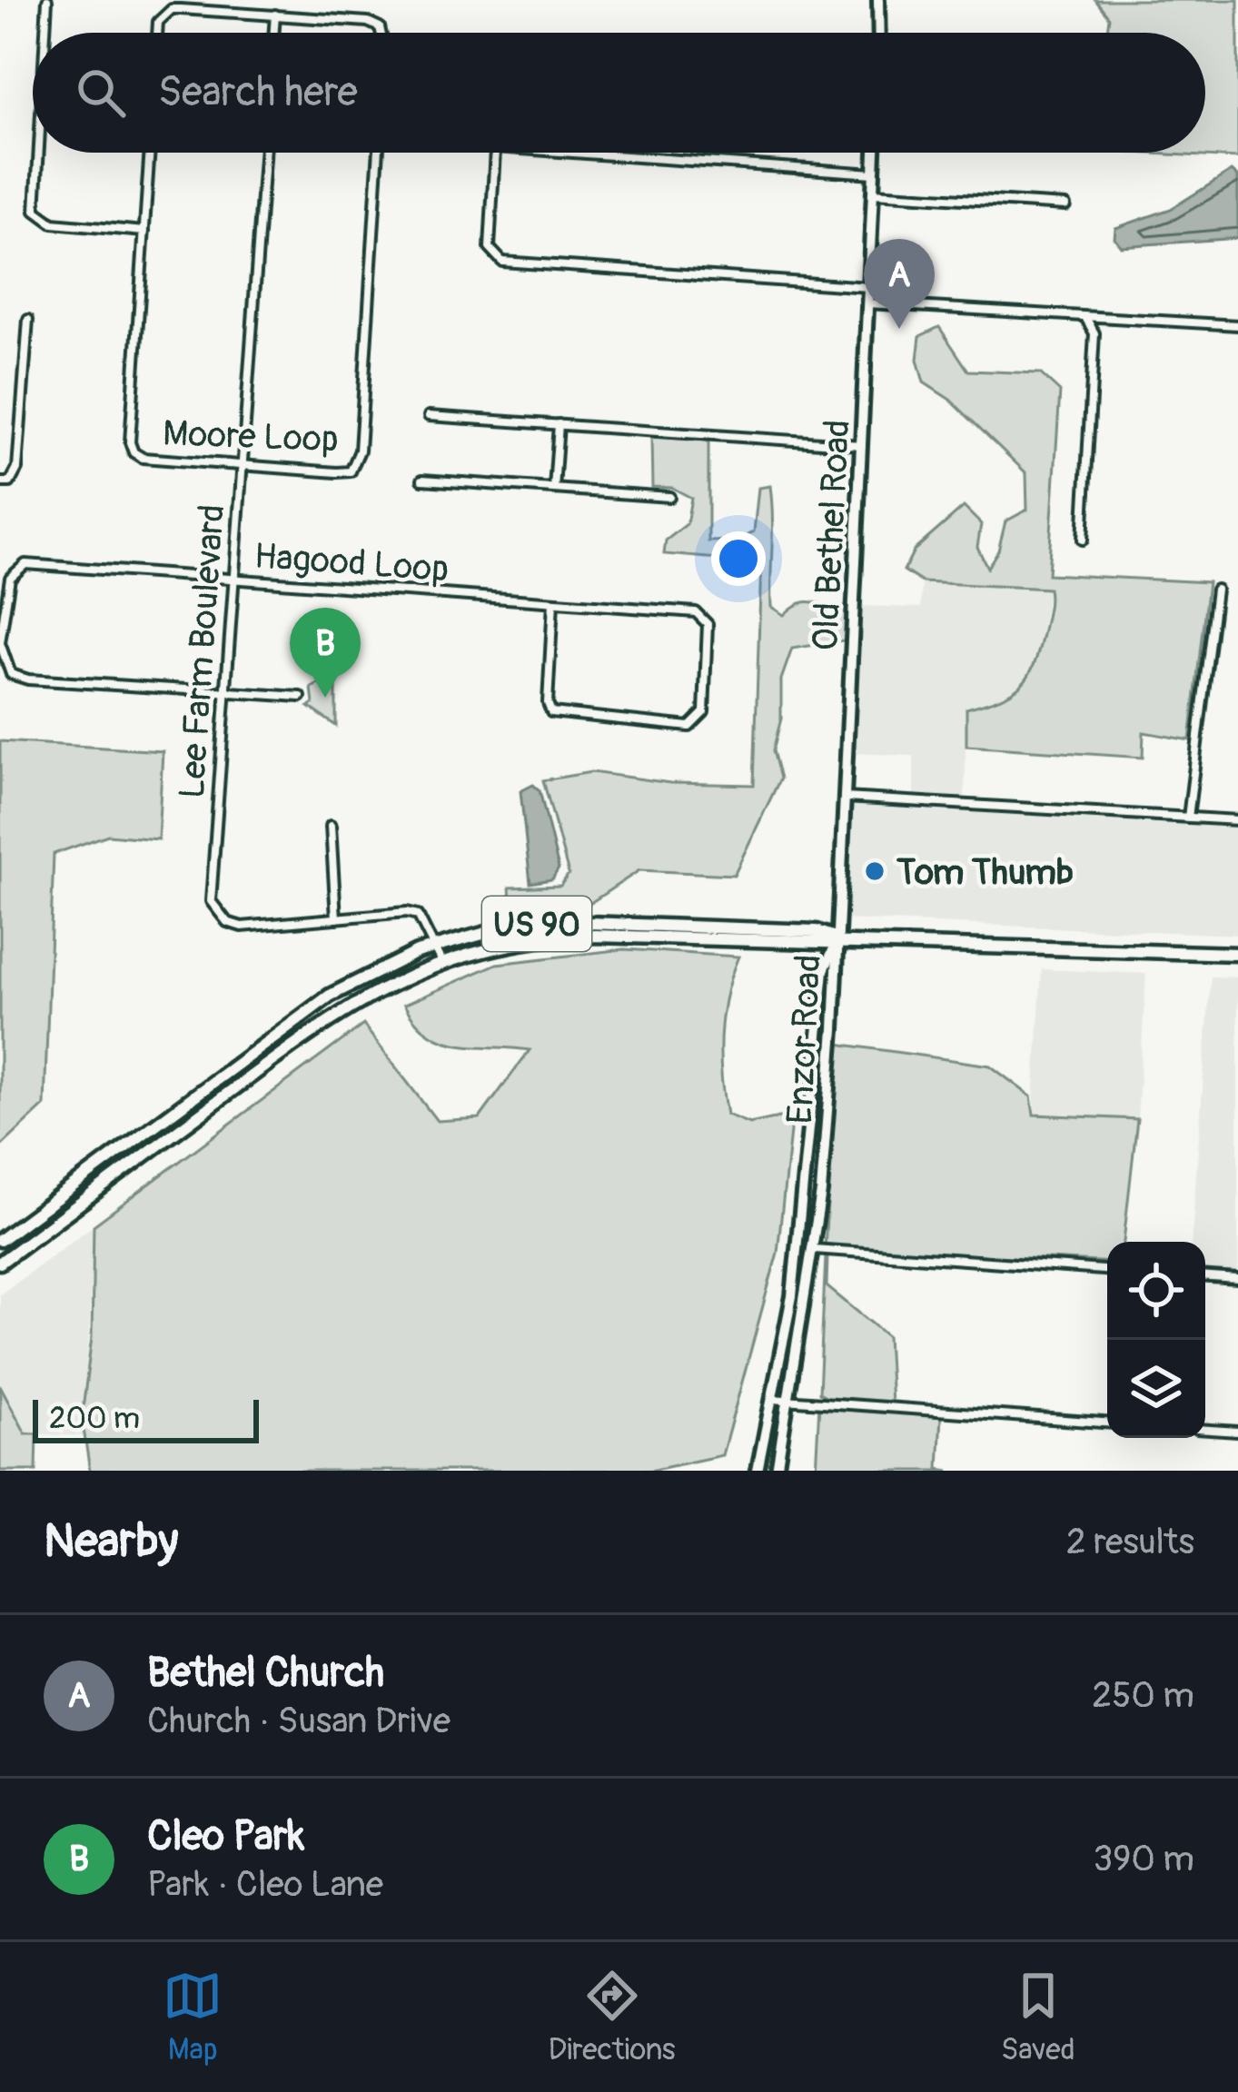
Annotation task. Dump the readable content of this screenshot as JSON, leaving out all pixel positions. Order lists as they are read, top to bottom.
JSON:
{
  "streets": {
    "main road": ["Old Bethel Road", "US 90", "Enzor Road"],
    "street": ["Moore Loop", "Hagood Loop", "Lee Farm Boulevard"]
  },
  "crossings": [
    ["Moore Loop", "Lee Farm Boulevard"],
    ["Old Bethel Road", "US 90"],
    ["Old Bethel Road", "Enzor Road"],
    ["Hagood Loop", "Lee Farm Boulevard"],
    ["Lee Farm Boulevard", "US 90"],
    ["US 90", "Enzor Road"]
  ],
  "places": ["Tom Thumb"],
  "scale_bar": "200 m",
  "page": {
    "search": "Search here",
    "pins": ["A", "B"],
    "scale": "200 m",
    "heading": ["Nearby", "2 results"],
    "list": [
      {
        "mark": "A",
        "name": "Bethel Church",
        "note": "Church · Susan Drive",
        "value": "250 m"
      },
      {
        "mark": "B",
        "name": "Cleo Park",
        "note": "Park · Cleo Lane",
        "value": "390 m"
      }
    ],
    "nav": ["Map", "Directions", "Saved"]
  }
}
